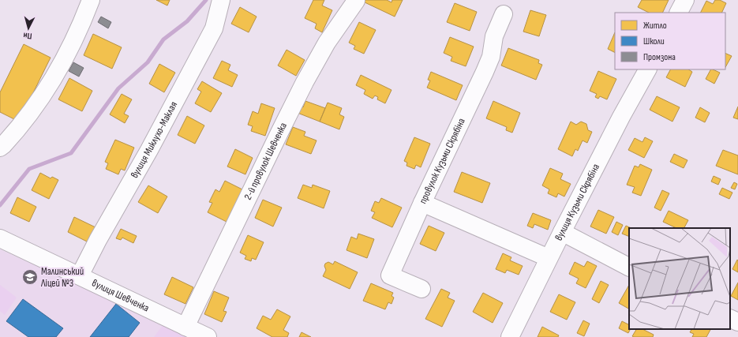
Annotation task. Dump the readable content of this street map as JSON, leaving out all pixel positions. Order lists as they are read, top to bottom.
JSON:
{
  "streets": {
    "street": [
      "вулиця Миклухо-Маклая",
      "2-й провулок Шевченка",
      "провулок Кузьми Скрябіна",
      "вулиця Кузьми Скрябіна",
      "вулиця Шевченка"
    ]
  },
  "crossings": [
    ["вулиця Миклухо-Маклая", "вулиця Шевченка"],
    ["2-й провулок Шевченка", "вулиця Шевченка"]
  ],
  "places": {
    "school or university": ["Малинський Ліцей №3"]
  },
  "legend": ["Житло", "Школи", "Промзона"],
  "north": "bottom"
}
